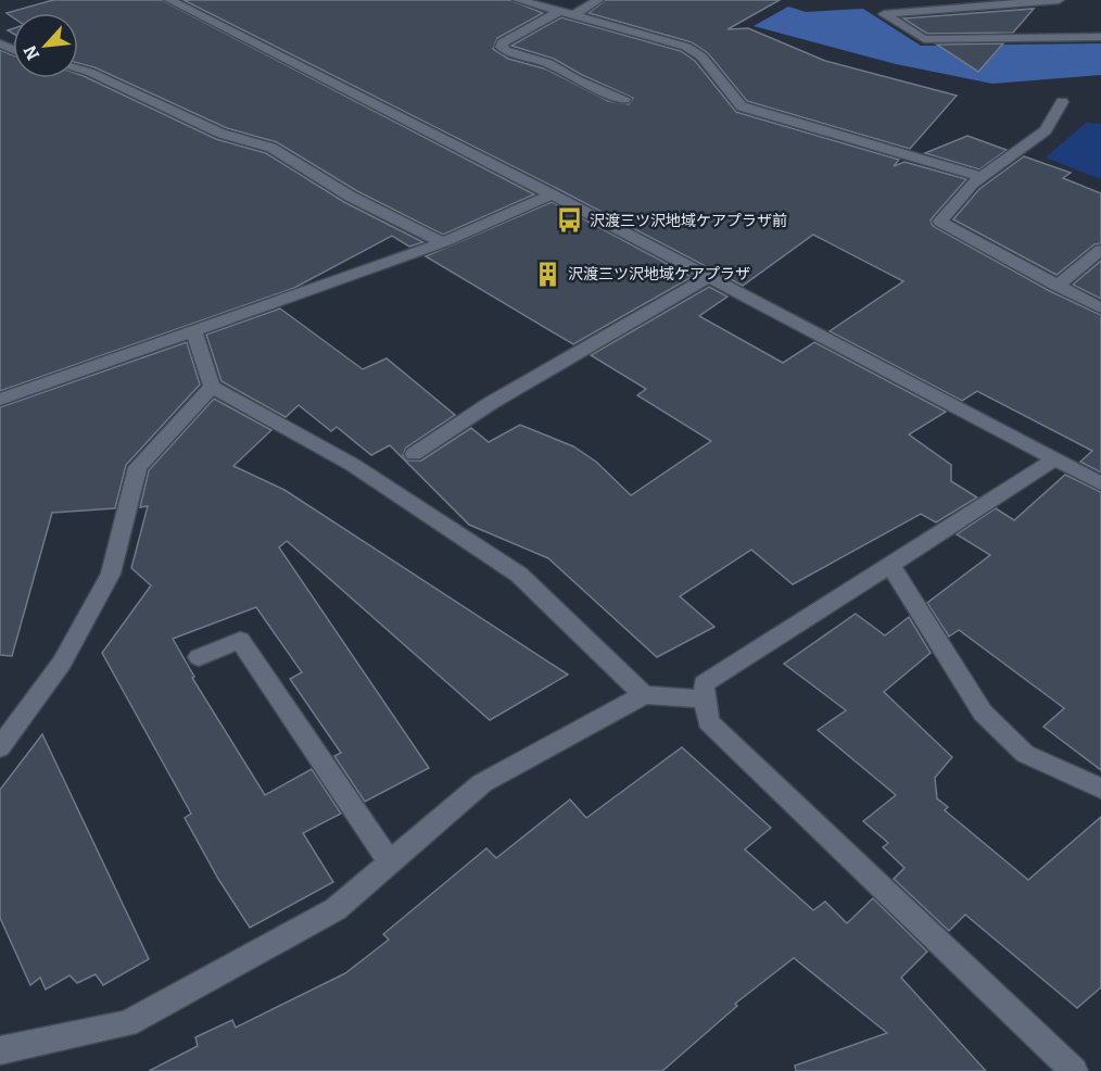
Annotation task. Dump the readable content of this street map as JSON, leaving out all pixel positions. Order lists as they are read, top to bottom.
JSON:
{
  "places": {
    "bus stop": ["沢渡三ツ沢地域ケアプラザ前"],
    "building": ["沢渡三ツ沢地域ケアプラザ"]
  },
  "north": "bottom left"
}
